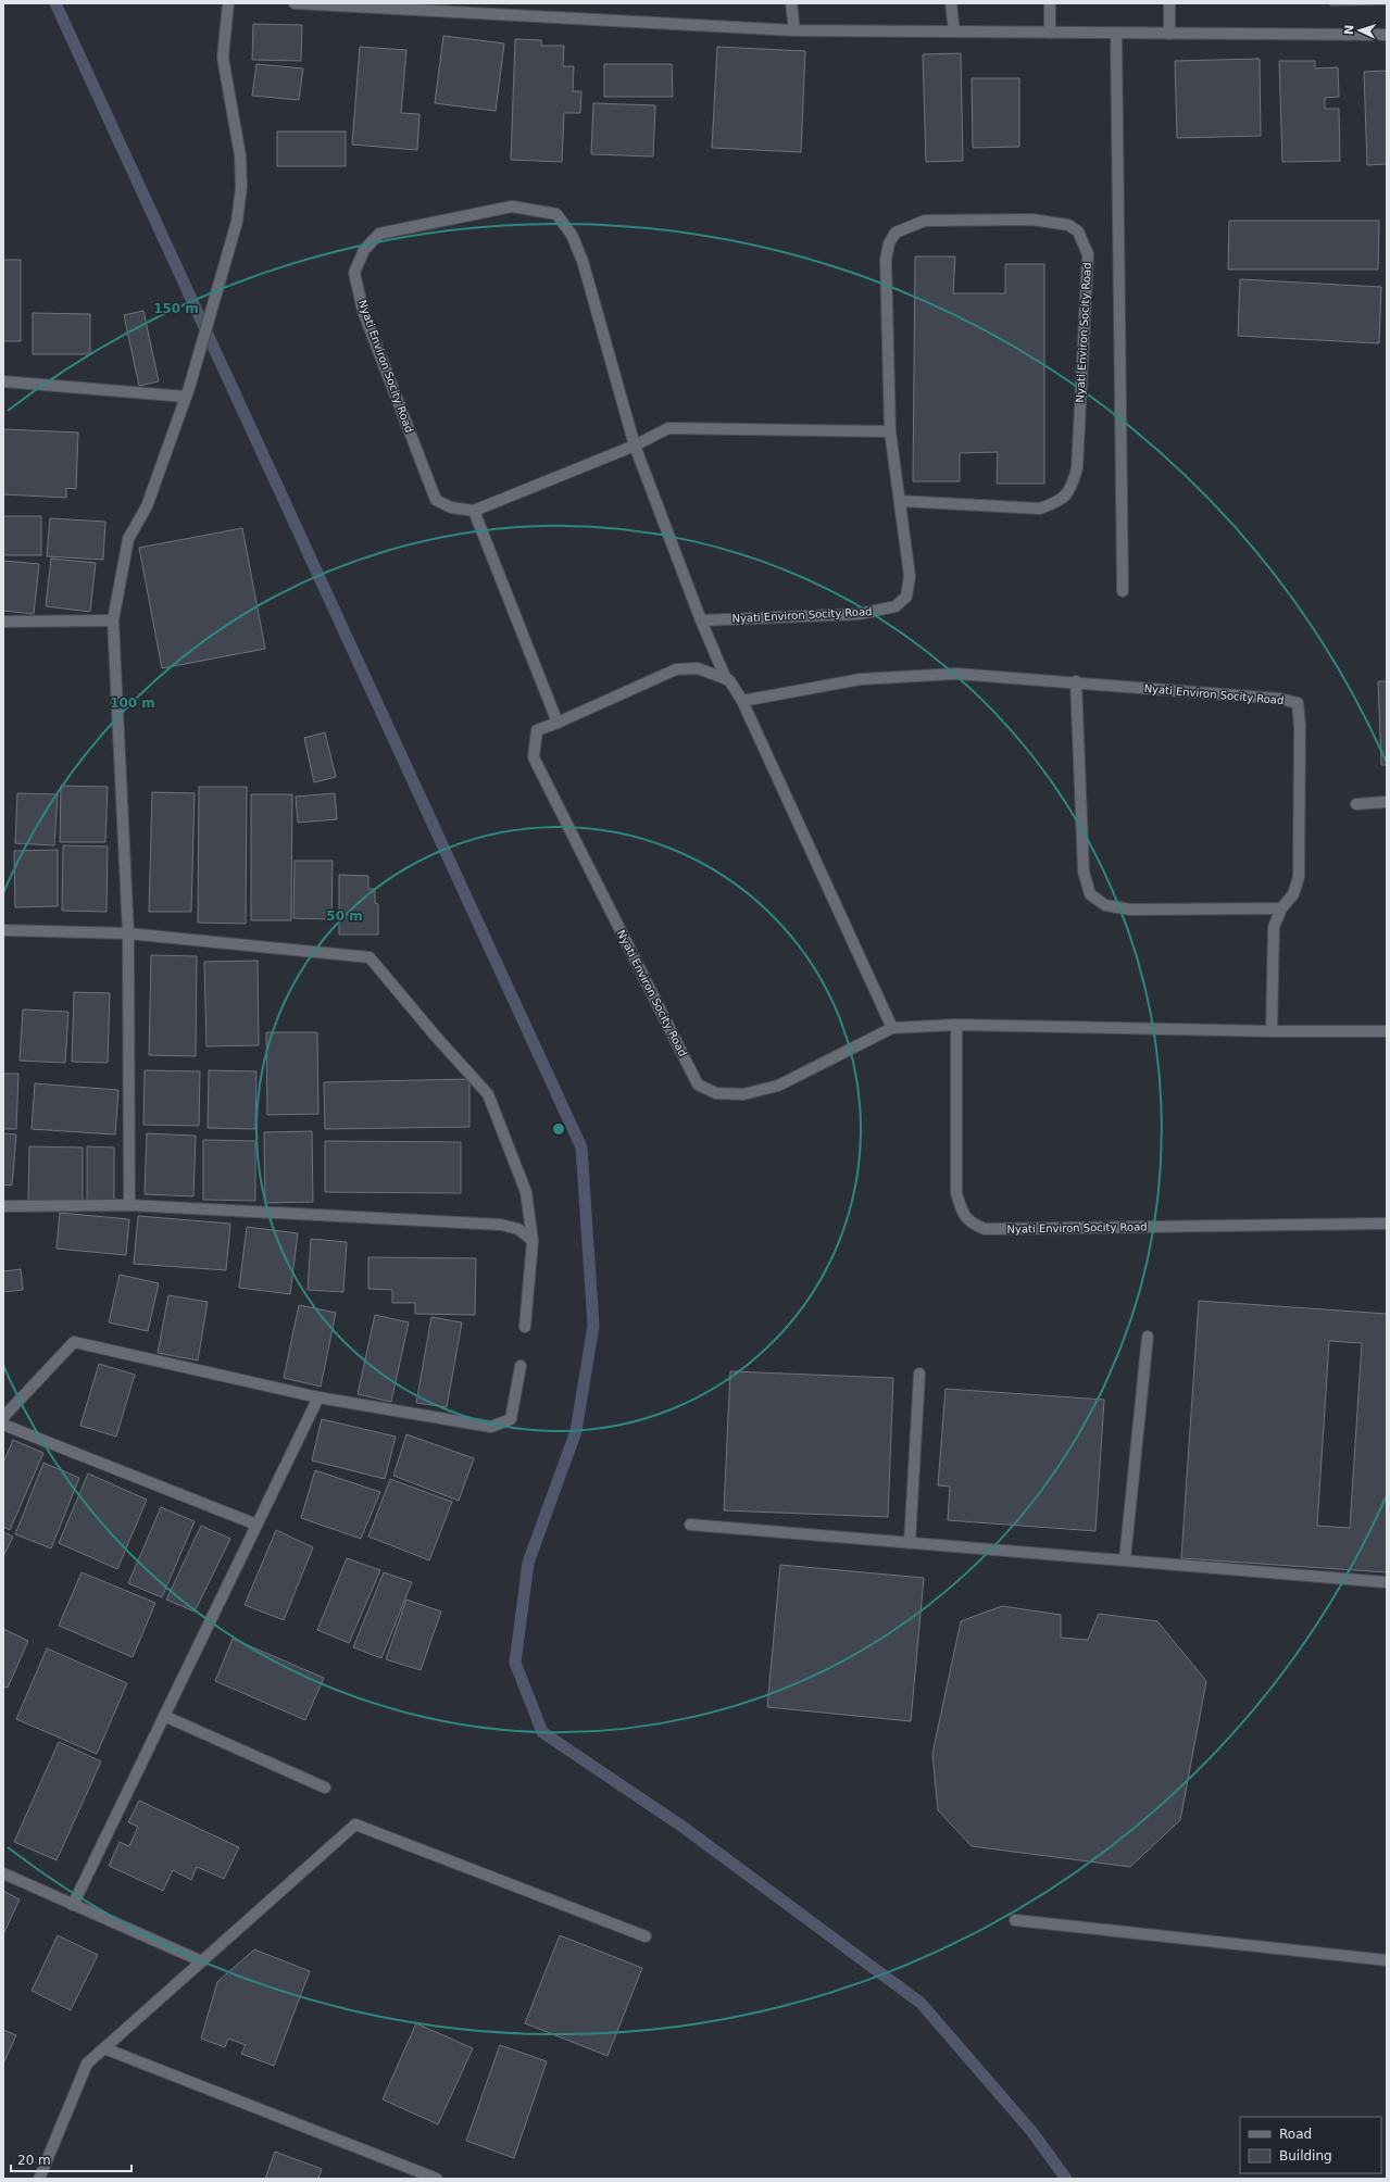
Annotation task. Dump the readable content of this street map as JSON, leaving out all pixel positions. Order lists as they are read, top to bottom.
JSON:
{
  "streets": {
    "street": ["Nyati Environ Socity Road"]
  },
  "legend": ["Road", "Building"],
  "scale_bar": "20 m",
  "north": "left",
  "rings": ["150 m", "100 m", "50 m"]
}
